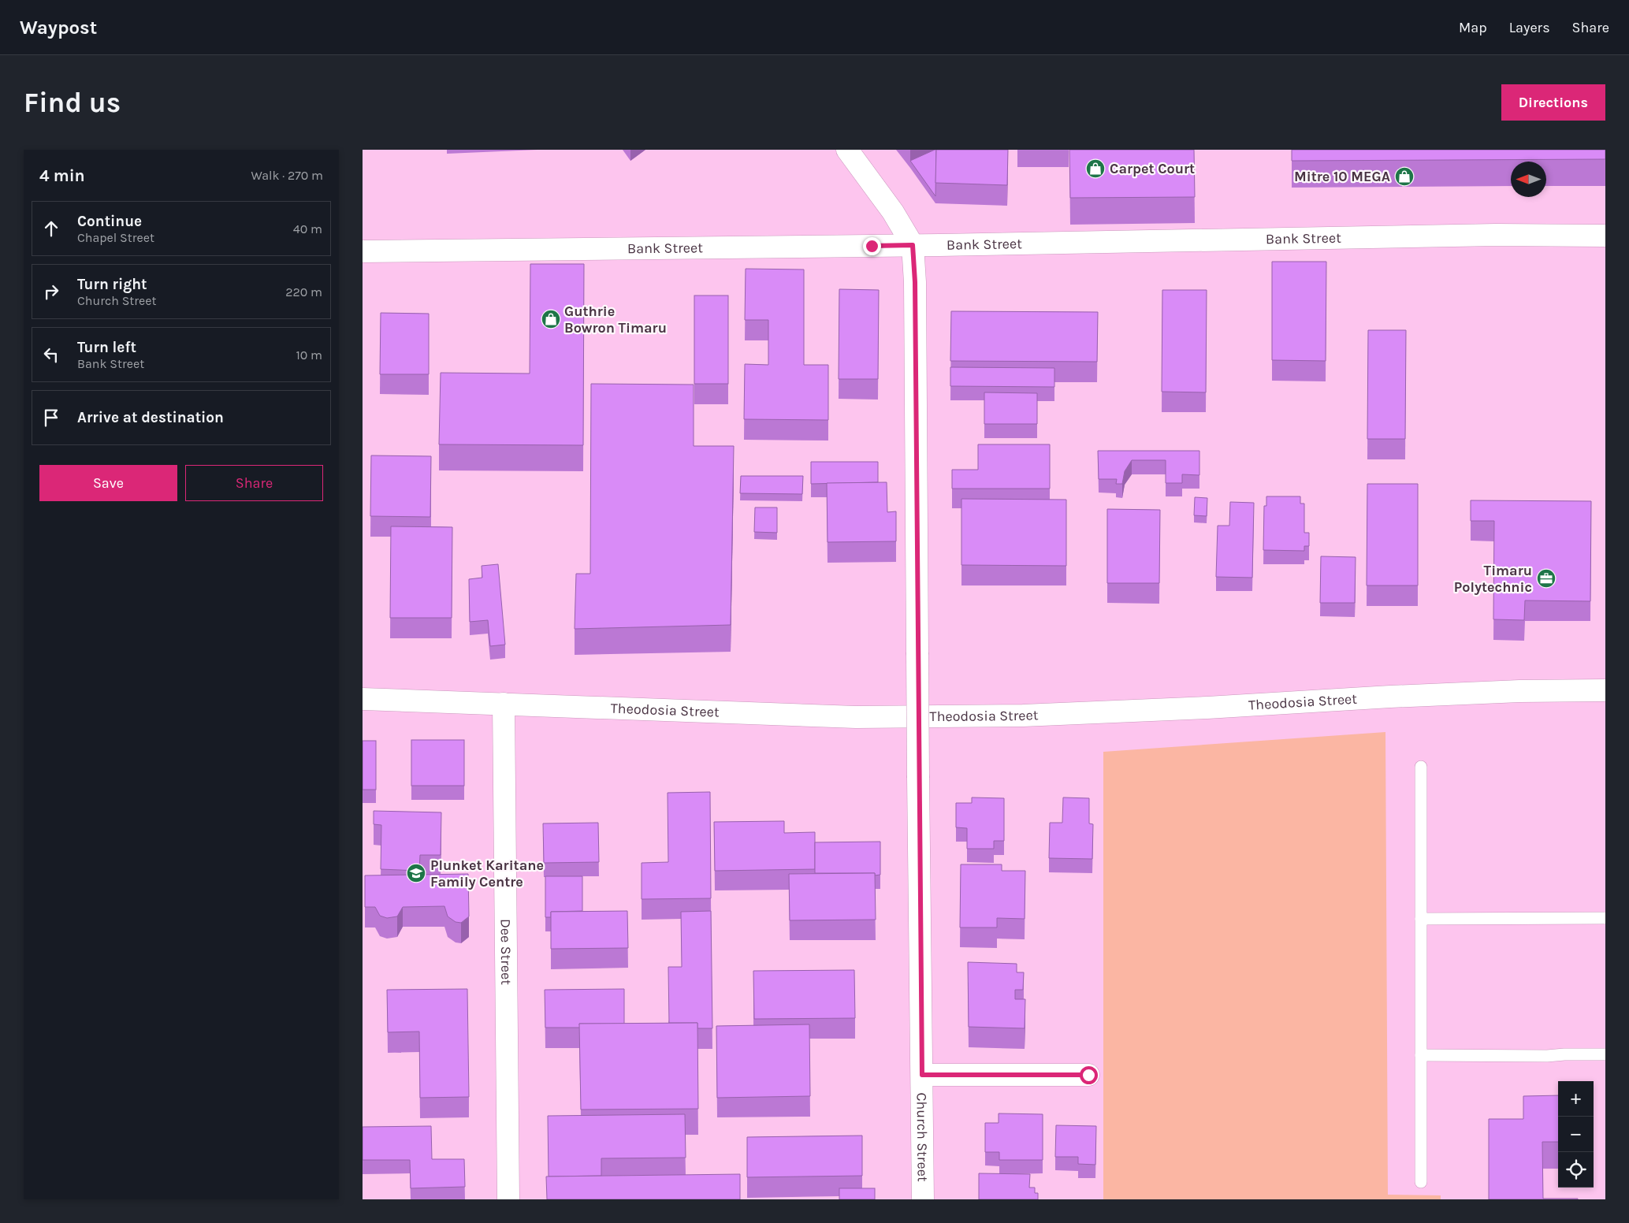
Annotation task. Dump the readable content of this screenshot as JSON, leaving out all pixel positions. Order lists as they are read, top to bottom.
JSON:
{
  "streets": {
    "main road": [
      "Bank Street",
      "Theodosia Street",
      "Dee Street",
      "Church Street"
    ]
  },
  "crossings": [
    ["Bank Street", "Church Street"],
    ["Theodosia Street", "Dee Street"]
  ],
  "places": {
    "shop": ["Carpet Court", "Mitre 10 MEGA", "Guthrie Bowron Timaru"],
    "office": ["Timaru Polytechnic"],
    "school or university": ["Plunket Karitane Family Centre"]
  },
  "north": "left",
  "page": {
    "header": "Waypost",
    "nav": ["Map", "Layers", "Share"],
    "buttons": [
      "Directions",
      ["Save", "Share"]
    ],
    "title": "Find us",
    "heading": ["4 min", "Walk · 270 m"],
    "list": [
      ["Continue", "Chapel Street", "40 m"],
      ["Turn right", "Church Street", "220 m"],
      ["Turn left", "Bank Street", "10 m"],
      "Arrive at destination"
    ],
    "map_buttons": ["+", "−"]
  }
}
